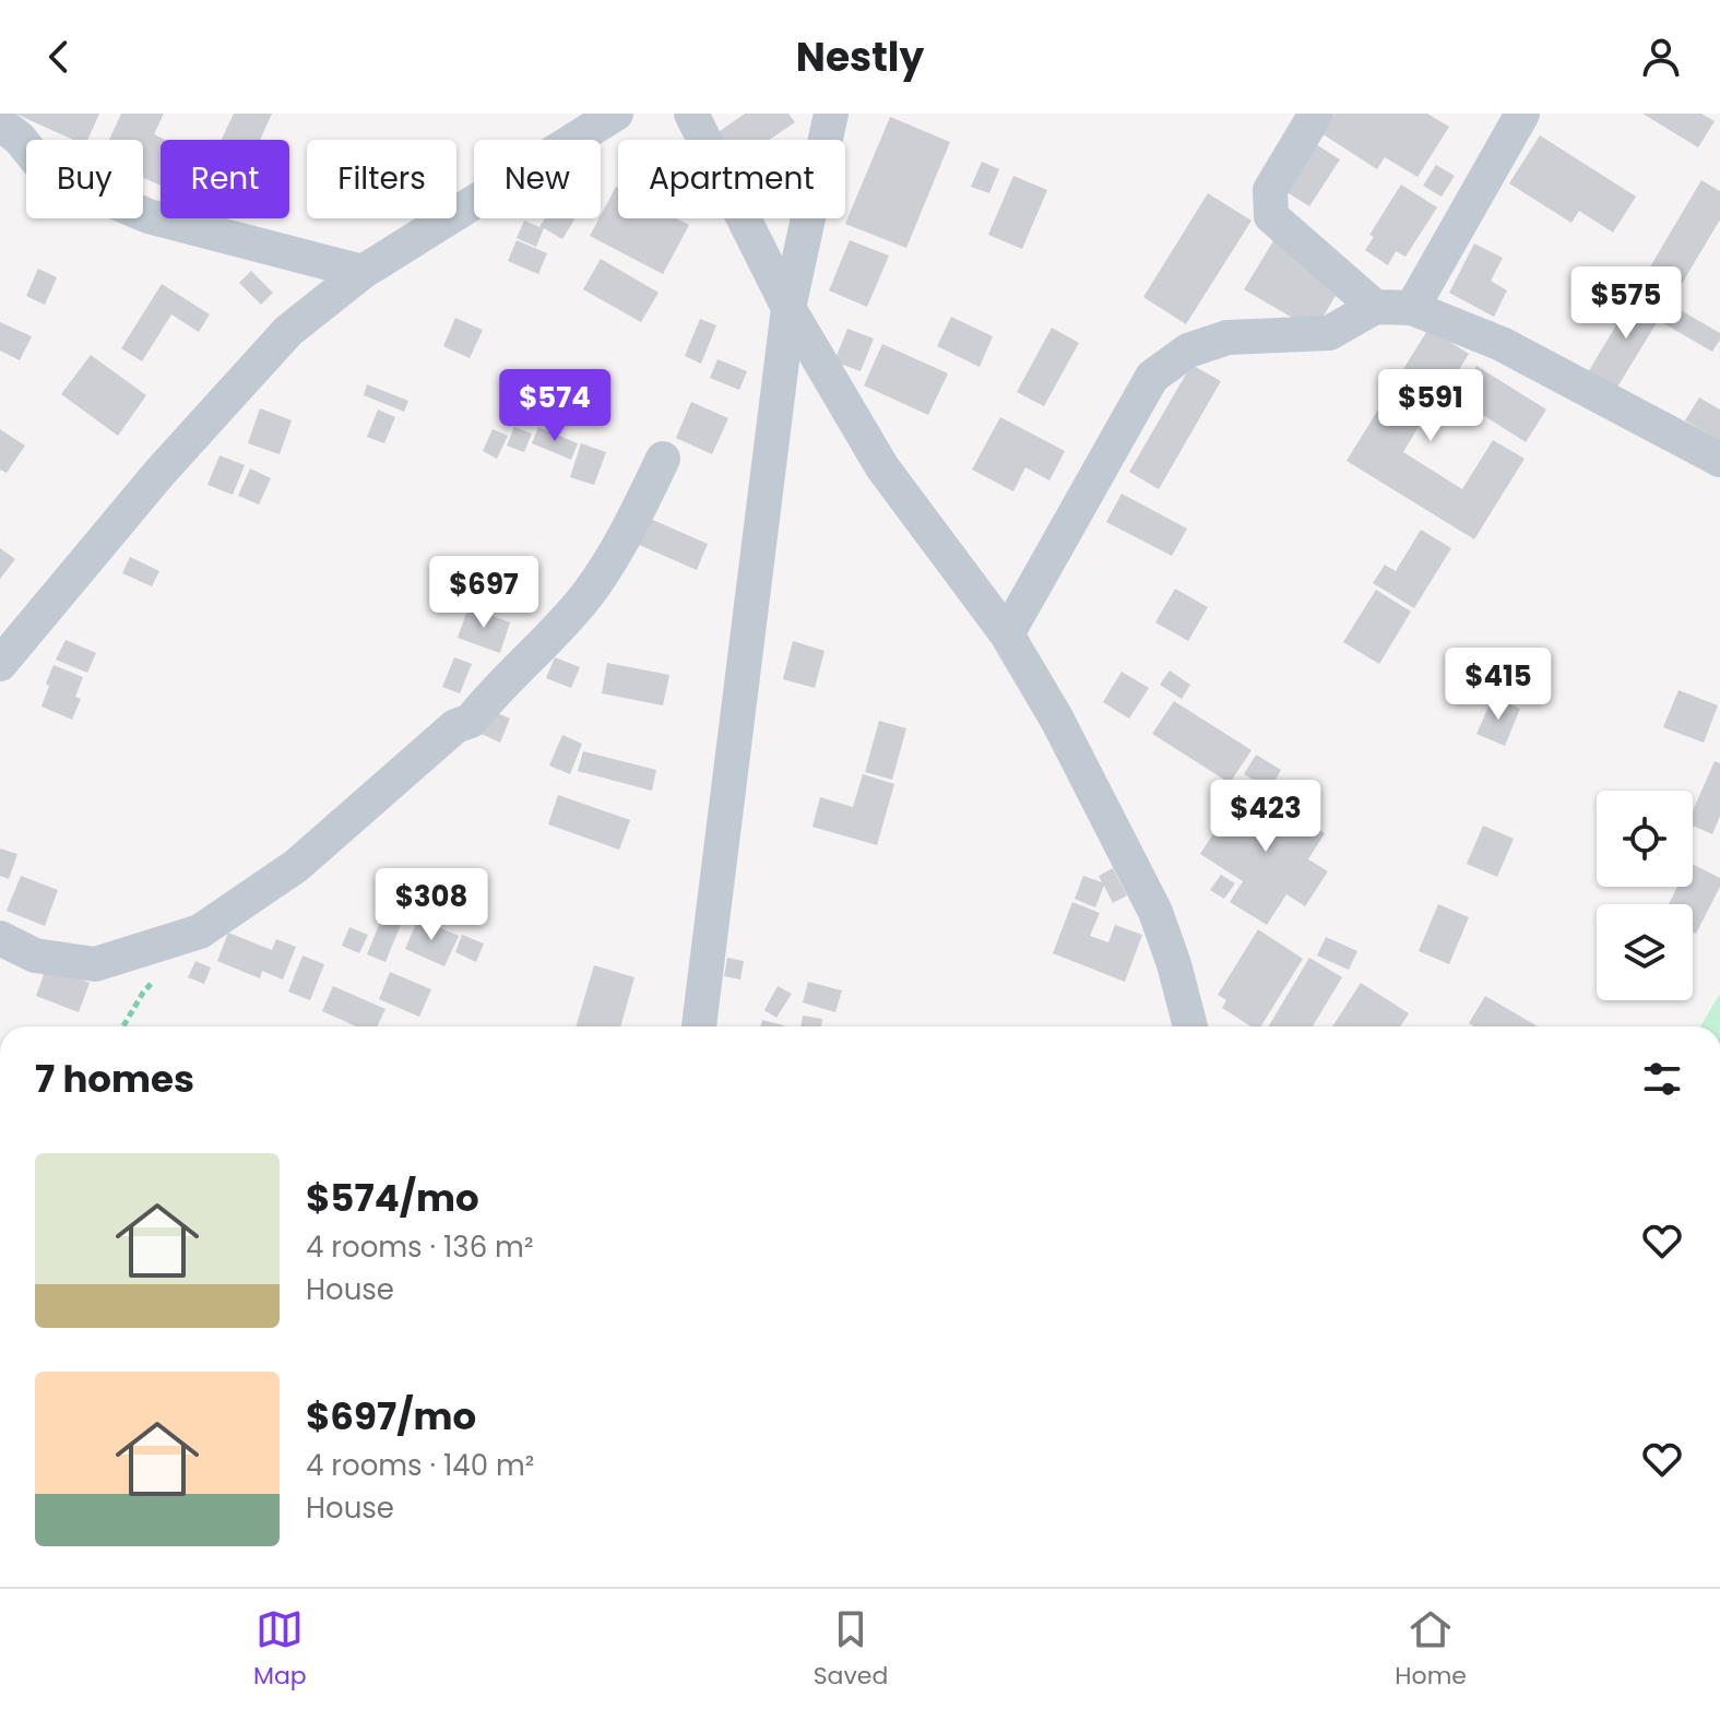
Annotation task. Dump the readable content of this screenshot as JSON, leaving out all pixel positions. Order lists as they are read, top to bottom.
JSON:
{
  "page": {
    "header": "Nestly",
    "chip": [
      "Buy",
      "Rent",
      "Filters",
      "New",
      "Apartment"
    ],
    "price": [
      "$575",
      "$574",
      "$591",
      "$697",
      "$415",
      "$423",
      "$308"
    ],
    "heading": "7 homes",
    "list": [
      {
        "name": "$574/mo",
        "note": "4 rooms · 136 m² · House"
      },
      {
        "name": "$697/mo",
        "note": "4 rooms · 140 m² · House"
      }
    ],
    "tabs": ["Map", "Saved", "Home"]
  }
}
